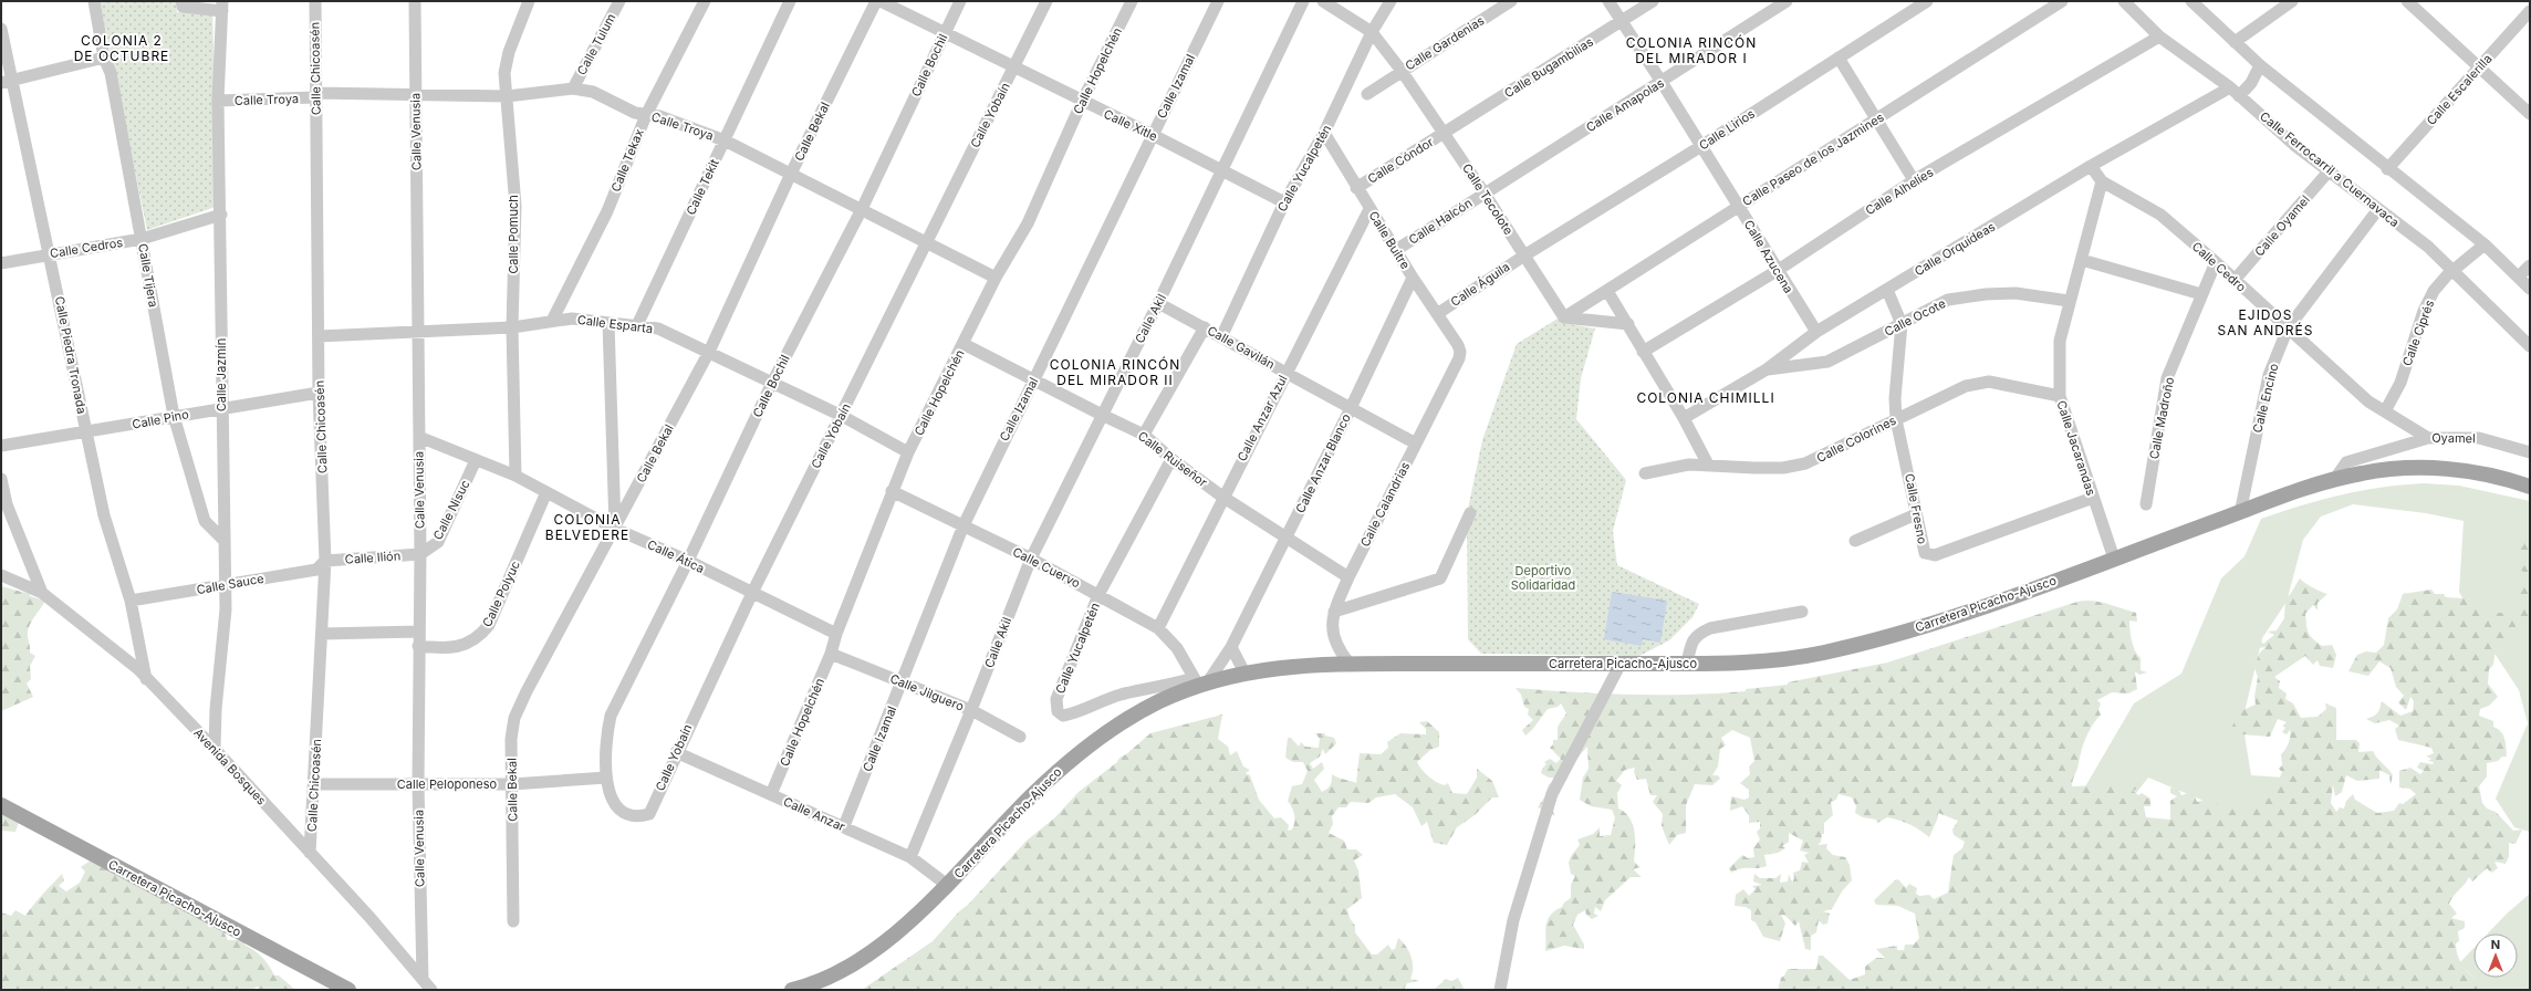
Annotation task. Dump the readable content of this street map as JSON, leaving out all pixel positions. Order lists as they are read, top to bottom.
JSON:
{
  "streets": {
    "main road": ["Carretera Picacho-Ajusco"],
    "street": [
      "Calle Gardenias",
      "Calle Tulum",
      "Calle Bochil",
      "Calle Bugambilias",
      "Calle Chicoasén",
      "Calle Hopelchén",
      "Calle Izamal",
      "Calle Escalerilla",
      "Calle Troya",
      "Calle Amapolas",
      "Calle Yobaín",
      "Calle Xitle",
      "Calle Lirios",
      "Calle Venusia",
      "Calle Bekal",
      "Calle Paseo de los Jazmines",
      "Calle Tekax",
      "Calle Cóndor",
      "Calle Yucalpetén",
      "Calle Ferrocarril a Cuernavaca",
      "Calle Tekit",
      "Calle Alhelíes",
      "Calle Tecolote",
      "Calle Halcón",
      "Calle Oyamel",
      "Calle Pomuch",
      "Calle Buitre",
      "Calle Cedros",
      "Calle Orquídeas",
      "Calle Azucena",
      "Calle Cedro",
      "Calle Tijera",
      "Calle Águila",
      "Calle Ocote",
      "Calle Akil",
      "Calle Esparta",
      "Calle Ciprés",
      "Calle Gavilán",
      "Calle Piedra Tronada",
      "Calle Jazmín",
      "Calle Encino",
      "Calle Anzar Azul",
      "Calle Madroño",
      "Calle Pino",
      "Oyamel",
      "Calle Colorines",
      "Calle Jacarandas",
      "Calle Ruiseñor",
      "Calle Anzar Blanco",
      "Calle Calandrias",
      "Calle Fresno",
      "Calle Nisuc",
      "Calle Ática",
      "Calle Ilión",
      "Calle Cuervo",
      "Calle Sauce",
      "Calle Polyuc",
      "Calle Jilguero",
      "Avenida Bosques",
      "Calle Peloponeso",
      "Calle Anzar"
    ]
  },
  "crossings": [
    ["Calle Gardenias", "Calle Tecolote"],
    ["Calle Tulum", "Calle Troya"],
    ["Calle Bochil", "Calle Troya"],
    ["Calle Bochil", "Calle Yobaín"],
    ["Calle Bochil", "Calle Xitle"],
    ["Calle Bochil", "Calle Esparta"],
    ["Calle Bochil", "Calle Ática"],
    ["Calle Bochil", "Calle Peloponeso"],
    ["Calle Bugambilias", "Calle Cóndor"],
    ["Calle Bugambilias", "Calle Tecolote"],
    ["Calle Bugambilias", "Calle Azucena"],
    ["Calle Chicoasén", "Calle Troya"],
    ["Calle Chicoasén", "Calle Esparta"],
    ["Calle Chicoasén", "Calle Pino"],
    ["Calle Chicoasén", "Calle Ilión"],
    ["Calle Chicoasén", "Calle Sauce"],
    ["Calle Chicoasén", "Avenida Bosques"],
    ["Calle Chicoasén", "Calle Peloponeso"],
    ["Calle Hopelchén", "Calle Troya"],
    ["Calle Hopelchén", "Calle Xitle"],
    ["Calle Hopelchén", "Calle Esparta"],
    ["Calle Hopelchén", "Calle Ruiseñor"],
    ["Calle Hopelchén", "Calle Ática"],
    ["Calle Hopelchén", "Calle Cuervo"],
    ["Calle Hopelchén", "Calle Jilguero"],
    ["Calle Hopelchén", "Calle Anzar"],
    ["Calle Izamal", "Calle Xitle"],
    ["Calle Izamal", "Calle Ruiseñor"],
    ["Calle Izamal", "Calle Cuervo"],
    ["Calle Izamal", "Calle Jilguero"],
    ["Calle Izamal", "Calle Anzar"],
    ["Calle Troya", "Calle Yobaín"],
    ["Calle Troya", "Calle Venusia"],
    ["Calle Troya", "Calle Bekal"],
    ["Calle Troya", "Calle Tekax"],
    ["Calle Troya", "Calle Tekit"],
    ["Calle Troya", "Calle Pomuch"],
    ["Calle Troya", "Calle Jazmín"],
    ["Calle Amapolas", "Calle Tecolote"],
    ["Calle Amapolas", "Calle Halcón"],
    ["Calle Amapolas", "Calle Azucena"],
    ["Calle Yobaín", "Calle Xitle"],
    ["Calle Yobaín", "Calle Esparta"],
    ["Calle Yobaín", "Calle Ática"],
    ["Calle Yobaín", "Calle Peloponeso"],
    ["Calle Yobaín", "Calle Anzar"],
    ["Calle Xitle", "Calle Yucalpetén"],
    ["Calle Xitle", "Calle Akil"],
    ["Calle Lirios", "Calle Tecolote"],
    ["Calle Lirios", "Calle Azucena"],
    ["Calle Lirios", "Calle Águila"],
    ["Calle Venusia", "Calle Esparta"],
    ["Calle Venusia", "Calle Nisuc"],
    ["Calle Venusia", "Calle Ática"],
    ["Calle Venusia", "Calle Ilión"],
    ["Calle Venusia", "Calle Polyuc"],
    ["Calle Venusia", "Avenida Bosques"],
    ["Calle Venusia", "Calle Peloponeso"],
    ["Calle Bekal", "Calle Esparta"],
    ["Calle Bekal", "Calle Ática"],
    ["Calle Bekal", "Calle Peloponeso"],
    ["Calle Paseo de los Jazmines", "Calle Tecolote"],
    ["Calle Paseo de los Jazmines", "Calle Azucena"],
    ["Calle Tekax", "Calle Esparta"],
    ["Calle Cóndor", "Calle Tecolote"],
    ["Calle Cóndor", "Calle Buitre"],
    ["Calle Yucalpetén", "Calle Tecolote"],
    ["Calle Yucalpetén", "Calle Buitre"],
    ["Calle Yucalpetén", "Calle Gavilán"],
    ["Calle Yucalpetén", "Calle Ruiseñor"],
    ["Calle Yucalpetén", "Calle Anzar Blanco"],
    ["Calle Yucalpetén", "Calle Cuervo"],
    ["Calle Yucalpetén", "Carretera Picacho-Ajusco"],
    ["Calle Ferrocarril a Cuernavaca", "Calle Alhelíes"],
    ["Calle Ferrocarril a Cuernavaca", "Calle Oyamel"],
    ["Calle Ferrocarril a Cuernavaca", "Calle Orquídeas"],
    ["Calle Ferrocarril a Cuernavaca", "Calle Ciprés"],
    ["Calle Ferrocarril a Cuernavaca", "Calle Encino"],
    ["Calle Tekit", "Calle Esparta"],
    ["Calle Alhelíes", "Calle Azucena"],
    ["Calle Tecolote", "Calle Halcón"],
    ["Calle Tecolote", "Calle Águila"],
    ["Calle Halcón", "Calle Buitre"],
    ["Calle Oyamel", "Calle Cedro"],
    ["Calle Pomuch", "Calle Esparta"],
    ["Calle Pomuch", "Calle Ática"],
    ["Calle Buitre", "Calle Águila"],
    ["Calle Buitre", "Calle Anzar Azul"],
    ["Calle Buitre", "Calle Anzar Blanco"],
    ["Calle Buitre", "Calle Calandrias"],
    ["Calle Cedros", "Calle Tijera"],
    ["Calle Cedros", "Calle Piedra Tronada"],
    ["Calle Cedros", "Calle Jazmín"],
    ["Calle Orquídeas", "Calle Azucena"],
    ["Calle Orquídeas", "Calle Cedro"],
    ["Calle Orquídeas", "Calle Ocote"],
    ["Calle Orquídeas", "Calle Fresno"],
    ["Calle Cedro", "Calle Ciprés"],
    ["Calle Cedro", "Calle Encino"],
    ["Calle Cedro", "Calle Madroño"],
    ["Calle Cedro", "Oyamel"],
    ["Calle Cedro", "Calle Jacarandas"],
    ["Calle Tijera", "Calle Jazmín"],
    ["Calle Tijera", "Calle Pino"],
    ["Calle Ocote", "Calle Jacarandas"],
    ["Calle Ocote", "Calle Fresno"],
    ["Calle Akil", "Calle Gavilán"],
    ["Calle Akil", "Calle Ruiseñor"],
    ["Calle Akil", "Calle Cuervo"],
    ["Calle Akil", "Calle Jilguero"],
    ["Calle Akil", "Calle Anzar"],
    ["Calle Gavilán", "Calle Anzar Azul"],
    ["Calle Gavilán", "Calle Anzar Blanco"],
    ["Calle Gavilán", "Calle Calandrias"],
    ["Calle Piedra Tronada", "Calle Pino"],
    ["Calle Piedra Tronada", "Calle Sauce"],
    ["Calle Piedra Tronada", "Avenida Bosques"],
    ["Calle Jazmín", "Calle Pino"],
    ["Calle Jazmín", "Calle Sauce"],
    ["Calle Jazmín", "Avenida Bosques"],
    ["Calle Encino", "Carretera Picacho-Ajusco"],
    ["Calle Anzar Azul", "Calle Ruiseñor"],
    ["Calle Anzar Azul", "Calle Cuervo"],
    ["Oyamel", "Carretera Picacho-Ajusco"],
    ["Calle Colorines", "Calle Jacarandas"],
    ["Calle Colorines", "Calle Fresno"],
    ["Calle Jacarandas", "Calle Fresno"],
    ["Calle Jacarandas", "Carretera Picacho-Ajusco"],
    ["Calle Ruiseñor", "Calle Anzar Blanco"],
    ["Calle Ruiseñor", "Calle Calandrias"],
    ["Calle Anzar Blanco", "Calle Cuervo"],
    ["Calle Anzar Blanco", "Carretera Picacho-Ajusco"],
    ["Calle Calandrias", "Carretera Picacho-Ajusco"],
    ["Calle Nisuc", "Calle Ática"],
    ["Calle Nisuc", "Calle Ilión"],
    ["Calle Ática", "Calle Polyuc"],
    ["Calle Ilión", "Calle Sauce"],
    ["Calle Cuervo", "Carretera Picacho-Ajusco"],
    ["Carretera Picacho-Ajusco", "Calle Anzar"]
  ],
  "districts": [
    "COLONIA 2 DE OCTUBRE",
    "COLONIA RINCÓN DEL MIRADOR I",
    "EJIDOS SAN ANDRÉS",
    "COLONIA RINCÓN DEL MIRADOR II",
    "COLONIA CHIMILLI",
    "COLONIA BELVEDERE"
  ],
  "parks": ["Deportivo Solidaridad"],
  "north": "top"
}
